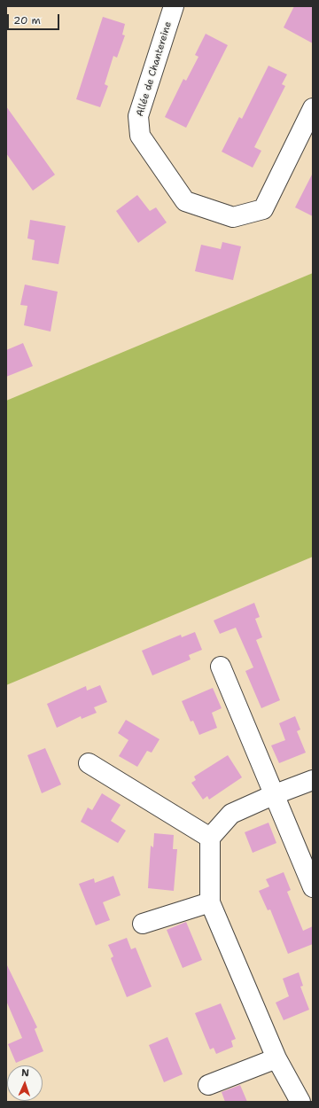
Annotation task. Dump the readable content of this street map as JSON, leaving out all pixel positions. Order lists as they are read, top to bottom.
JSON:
{
  "streets": {
    "street": ["Allée de Chantereine"]
  },
  "scale_bar": "20 m",
  "north": "top"
}
